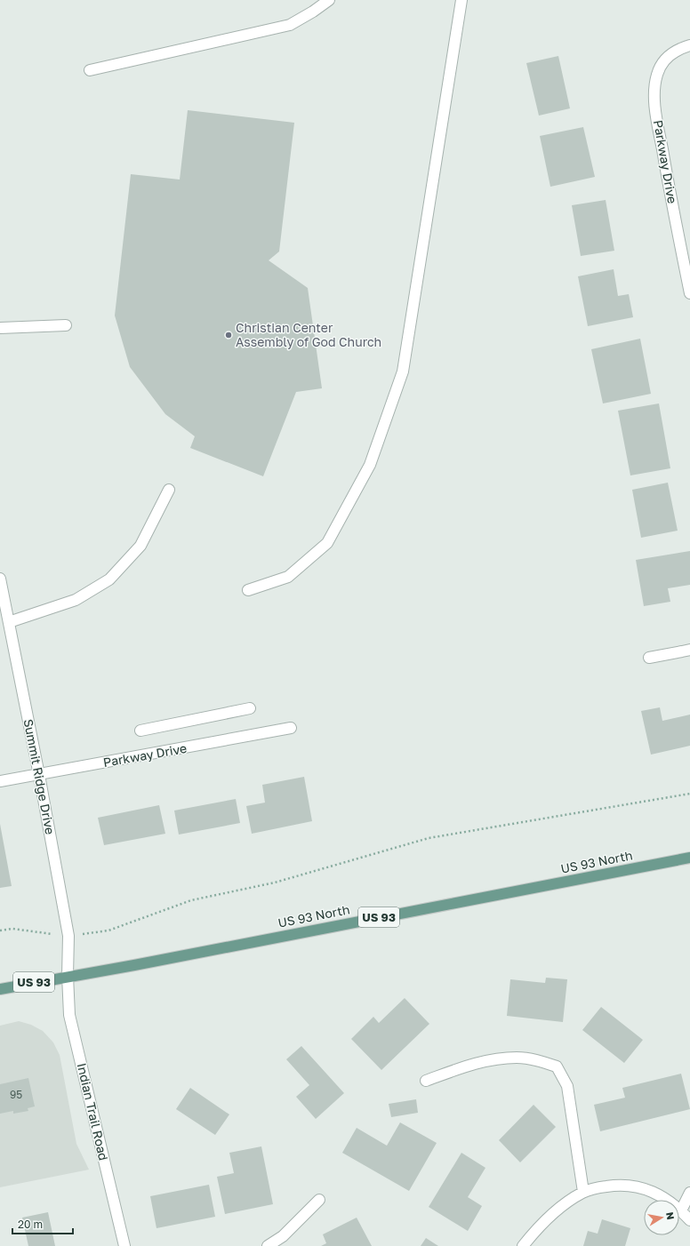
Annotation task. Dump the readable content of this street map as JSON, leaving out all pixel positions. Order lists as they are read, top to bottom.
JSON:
{
  "streets": {
    "main road": ["US 93 North", "US 93"],
    "street": ["Parkway Drive", "Summit Ridge Drive", "Indian Trail Road"]
  },
  "crossings": [
    ["Parkway Drive", "Summit Ridge Drive"],
    ["Summit Ridge Drive", "US 93 North"],
    ["Summit Ridge Drive", "US 93"],
    ["Summit Ridge Drive", "Indian Trail Road"],
    ["US 93 North", "US 93"],
    ["US 93 North", "Indian Trail Road"],
    ["US 93", "Indian Trail Road"]
  ],
  "places": ["Christian Center Assembly of God Church"],
  "house_numbers": ["95"],
  "scale_bar": "20 m",
  "north": "right"
}
